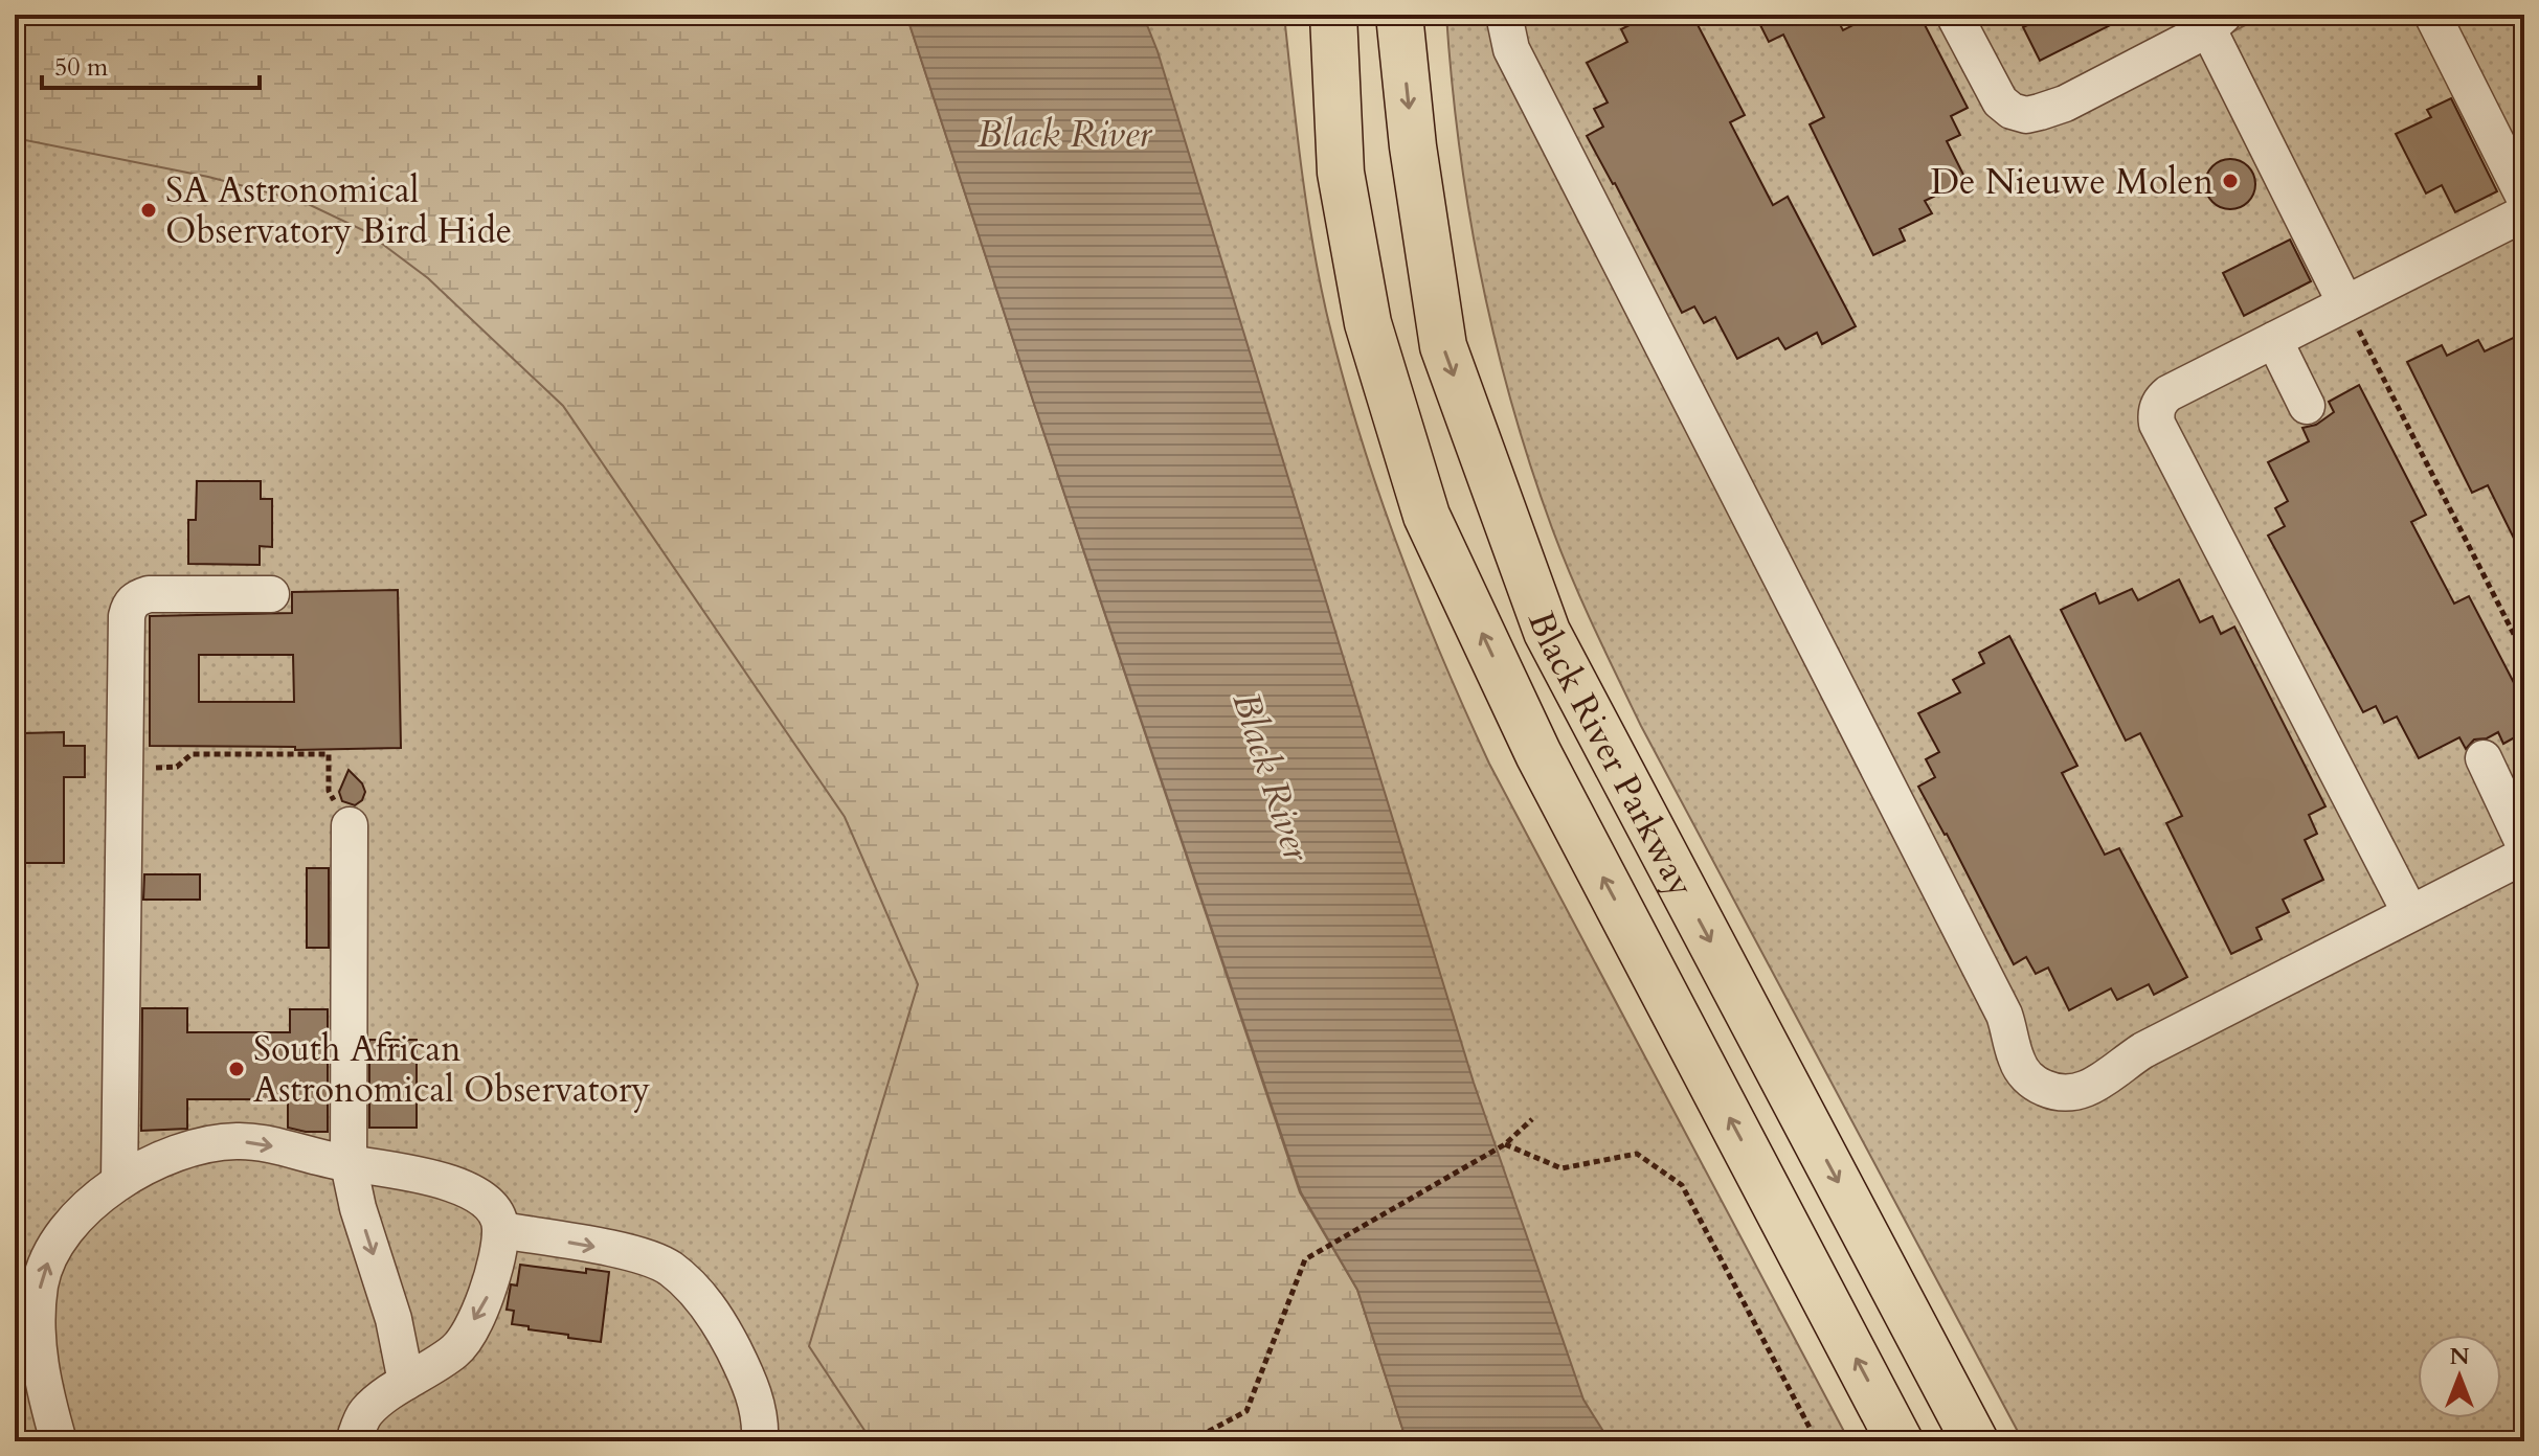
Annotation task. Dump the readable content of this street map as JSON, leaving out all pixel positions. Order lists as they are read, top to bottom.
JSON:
{
  "streets": {
    "highway": ["Black River Parkway"]
  },
  "water": ["Black River"],
  "places": ["De Nieuwe Molen", "SA Astronomical Observatory Bird Hide", "South African Astronomical Observatory"],
  "scale_bar": "50 m",
  "north": "top"
}
